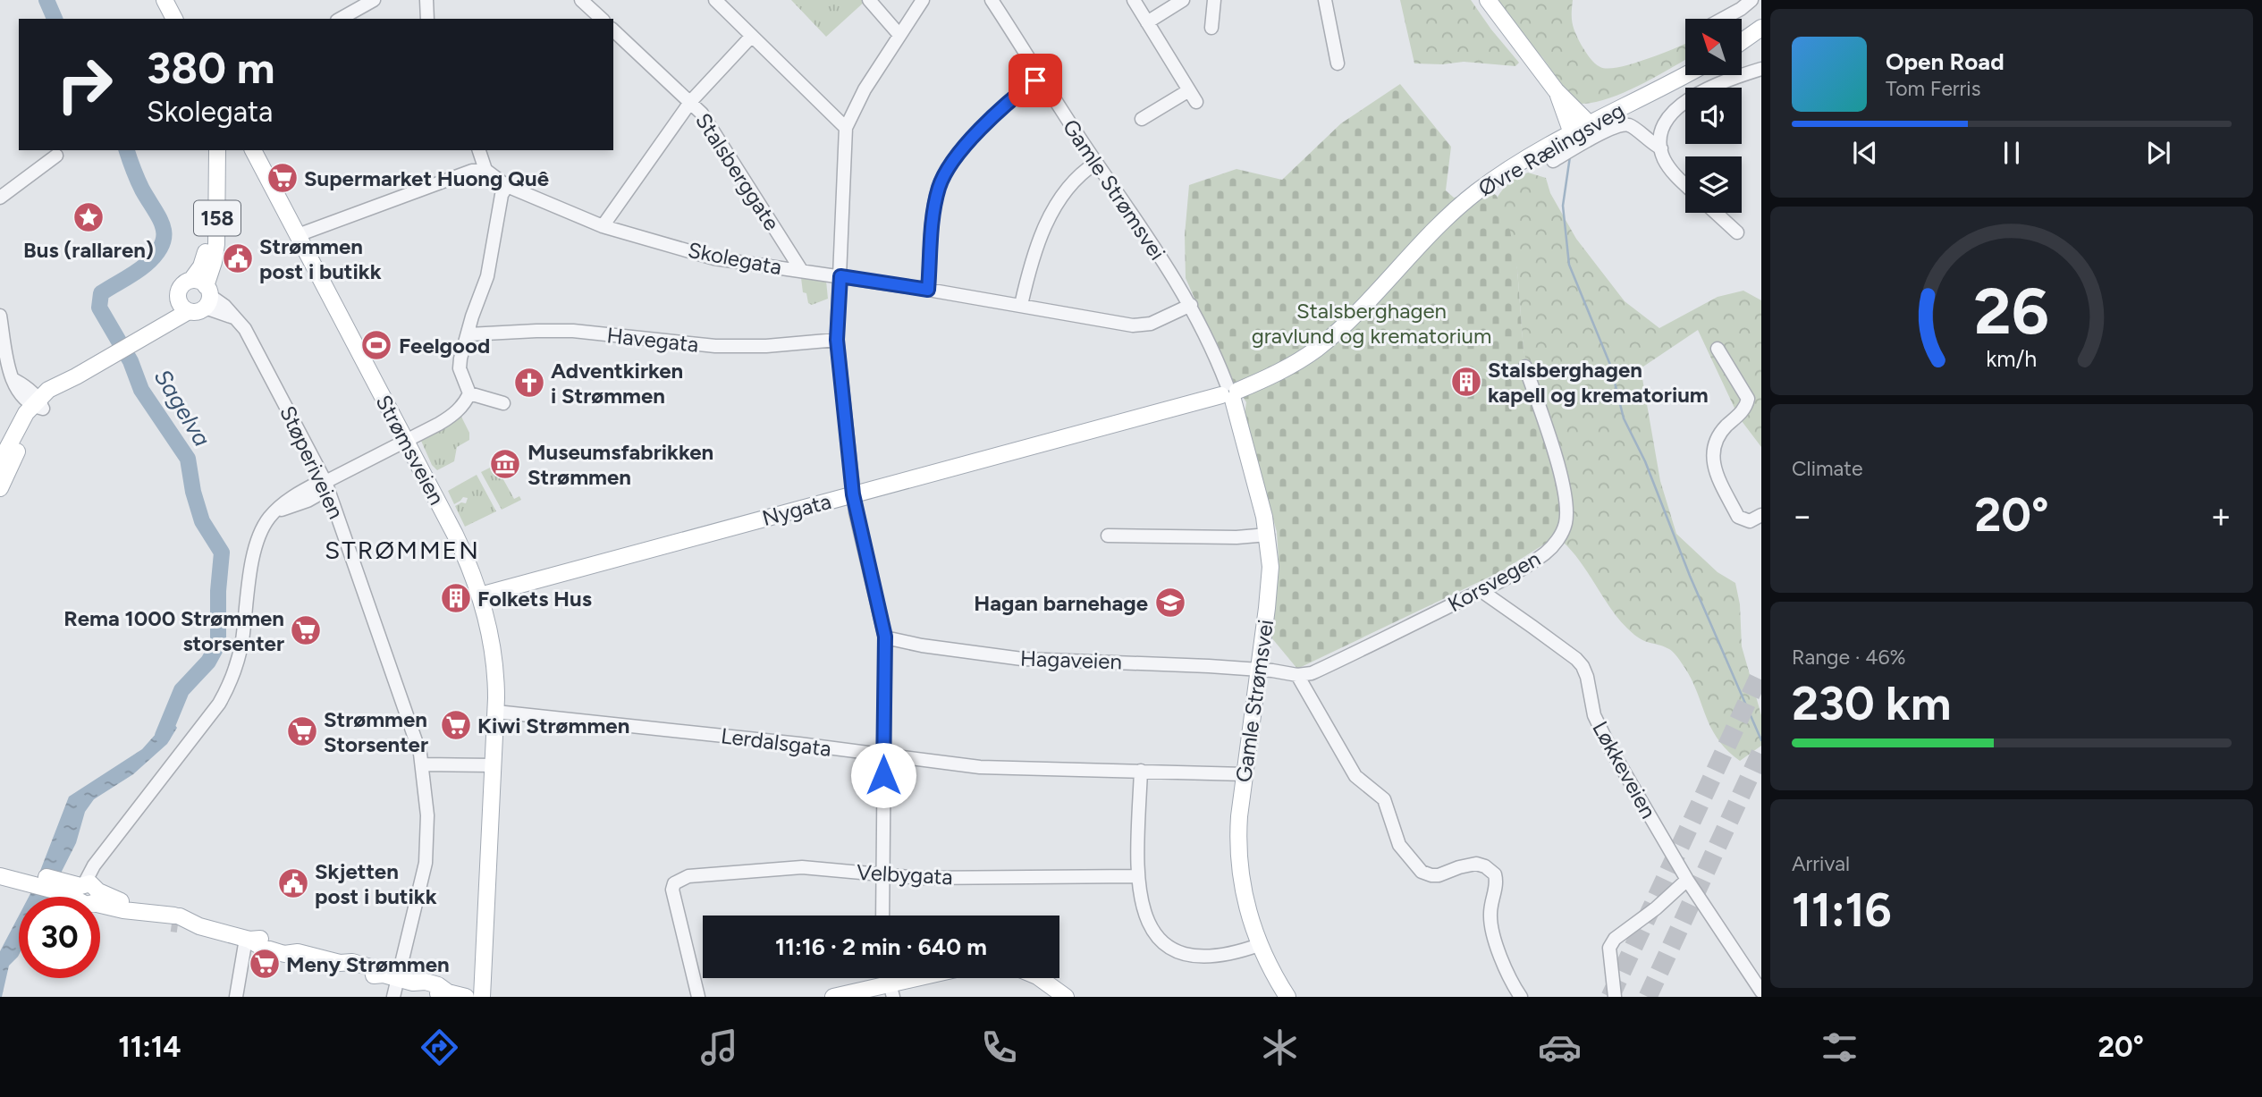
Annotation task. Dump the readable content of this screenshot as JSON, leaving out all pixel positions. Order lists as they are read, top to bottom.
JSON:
{
  "streets": {
    "main road": [
      "Øvre Rælingsveg",
      "Gamle Strømsvei",
      "158",
      "Strømsveien",
      "Nygata"
    ],
    "street": [
      "Stalsberggate",
      "Skolegata",
      "Havegata",
      "Støperiveien",
      "Korsvegen",
      "Hagaveien",
      "Lerdalsgata",
      "Løkkeveien",
      "Velbygata"
    ]
  },
  "crossings": [
    ["Øvre Rælingsveg", "Gamle Strømsvei"],
    ["Øvre Rælingsveg", "Nygata"],
    ["Stalsberggate", "Skolegata"],
    ["Gamle Strømsvei", "Skolegata"],
    ["Gamle Strømsvei", "Nygata"],
    ["Gamle Strømsvei", "Korsvegen"],
    ["Gamle Strømsvei", "Hagaveien"],
    ["Gamle Strømsvei", "Lerdalsgata"],
    ["158", "Støperiveien"],
    ["Strømsveien", "Nygata"],
    ["Strømsveien", "Lerdalsgata"],
    ["Korsvegen", "Hagaveien"],
    ["Korsvegen", "Løkkeveien"]
  ],
  "districts": ["STRØMMEN"],
  "water": ["Sagelva"],
  "parks": ["Stalsberghagen gravlund og krematorium"],
  "places": {
    "supermarket": [
      "Supermarket Huong Quê",
      "Rema 1000 Strømmen storsenter",
      "Kiwi Strømmen",
      "Strømmen Storsenter",
      "Meny Strømmen"
    ],
    "place": ["Bus (rallaren)"],
    "public building": ["Strømmen post i butikk", "Skjetten post i butikk"],
    "sports": ["Feelgood"],
    "building": ["Stalsberghagen kapell og krematorium", "Folkets Hus"],
    "church": ["Adventkirken i Strømmen"],
    "museum": ["Museumsfabrikken Strømmen"],
    "school or university": ["Hagan barnehage"]
  },
  "north": "top left",
  "page": {
    "turn": ["380 m", "Skolegata"],
    "song": ["Open Road", "Tom Ferris"],
    "tile": [
      "Climate",
      ["Range · 46%", "230 km"],
      ["Arrival", "11:16"]
    ],
    "heat": ["−", "20°", "+"],
    "limit": "30",
    "trip": "11:16 · 2 min · 640 m",
    "tabs": ["11:14", "20°"],
    "gauge": ["26", "km/h"]
  }
}
